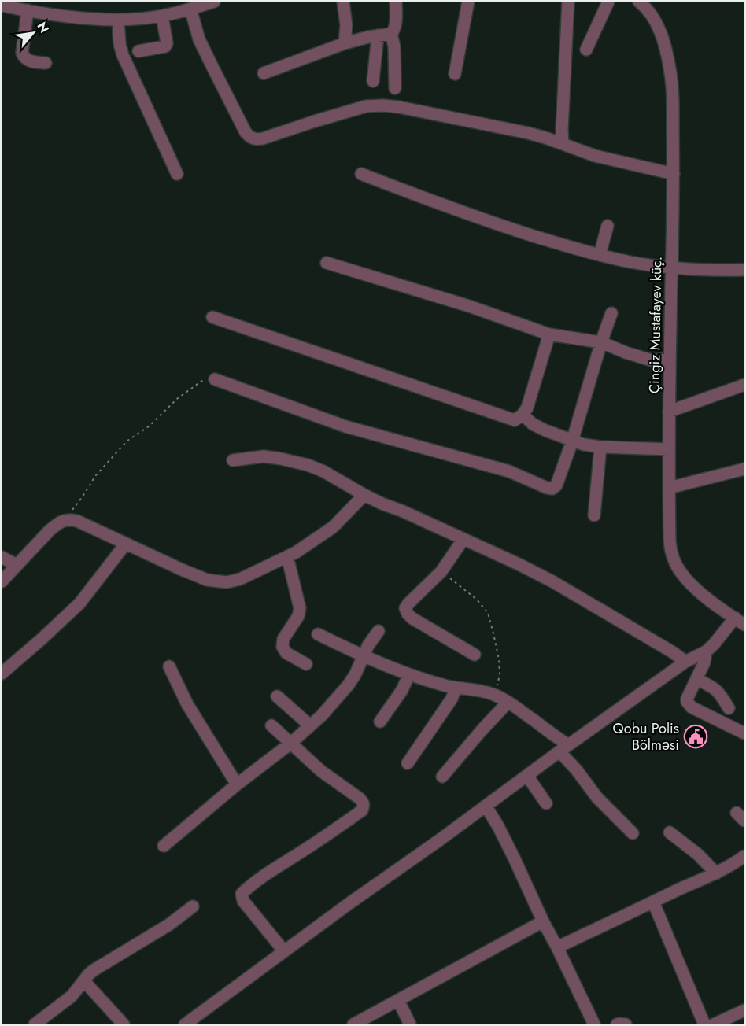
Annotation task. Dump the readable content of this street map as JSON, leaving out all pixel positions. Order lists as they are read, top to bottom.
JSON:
{
  "streets": {
    "street": ["Çingiz Mustafayev küç."]
  },
  "places": {
    "public building": ["Qobu Polis Bölməsi"]
  },
  "north": "top right"
}
